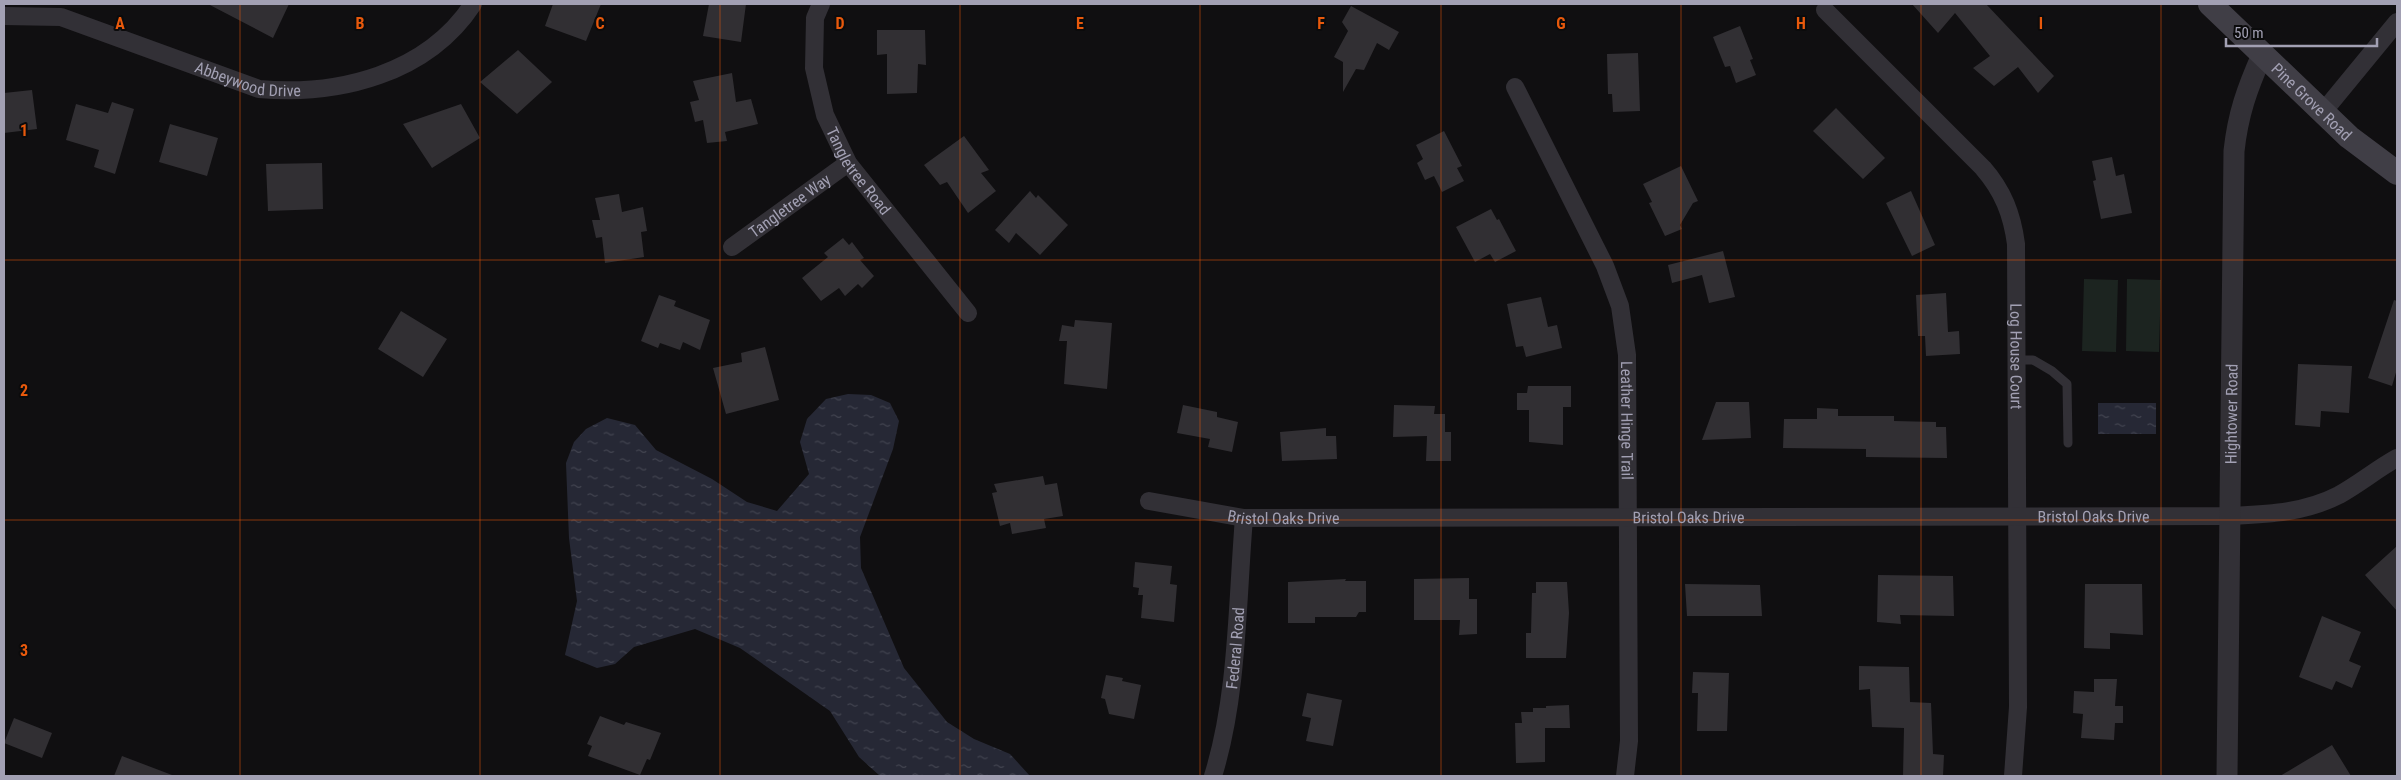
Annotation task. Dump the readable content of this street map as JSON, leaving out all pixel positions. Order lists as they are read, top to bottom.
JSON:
{
  "streets": {
    "main road": ["Pine Grove Road"],
    "street": [
      "Abbeywood Drive",
      "Tangletree Road",
      "Tangletree Way",
      "Log House Court",
      "Hightower Road",
      "Leather Hinge Trail",
      "Bristol Oaks Drive",
      "Federal Road"
    ]
  },
  "crossings": [
    ["Pine Grove Road", "Hightower Road"],
    ["Tangletree Road", "Tangletree Way"],
    ["Log House Court", "Bristol Oaks Drive"],
    ["Hightower Road", "Bristol Oaks Drive"],
    ["Leather Hinge Trail", "Bristol Oaks Drive"],
    ["Bristol Oaks Drive", "Federal Road"]
  ],
  "scale_bar": "50 m",
  "grid": {
    "columns": [
      "A",
      "B",
      "C",
      "D",
      "E",
      "F",
      "G",
      "H",
      "I"
    ],
    "rows": ["1", "2", "3"]
  }
}
